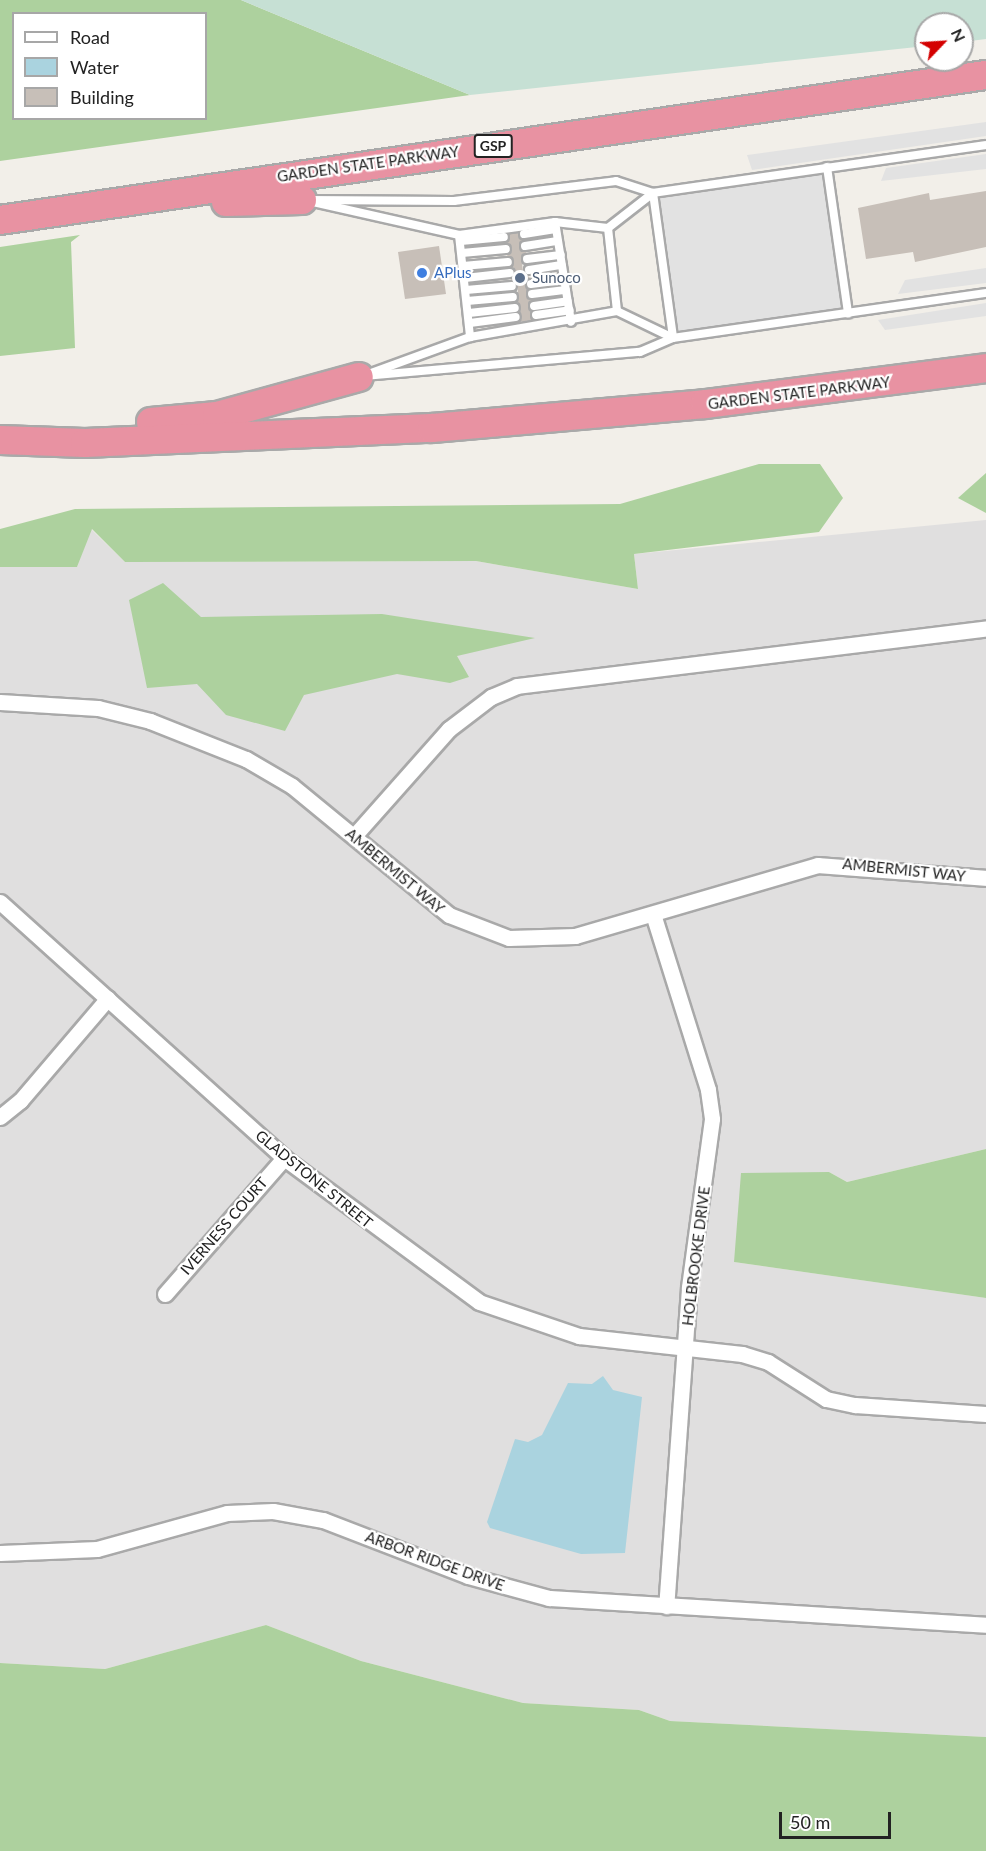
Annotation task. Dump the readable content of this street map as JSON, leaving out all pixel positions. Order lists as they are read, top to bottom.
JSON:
{
  "streets": {
    "highway": ["GSP", "GARDEN STATE PARKWAY"],
    "street": [
      "AMBERMIST WAY",
      "GLADSTONE STREET",
      "IVERNESS COURT",
      "HOLBROOKE DRIVE",
      "ARBOR RIDGE DRIVE"
    ]
  },
  "crossings": [
    ["AMBERMIST WAY", "HOLBROOKE DRIVE"],
    ["GLADSTONE STREET", "IVERNESS COURT"],
    ["GLADSTONE STREET", "HOLBROOKE DRIVE"],
    ["HOLBROOKE DRIVE", "ARBOR RIDGE DRIVE"]
  ],
  "places": ["APlus", "Sunoco"],
  "legend": ["Road", "Water", "Building"],
  "scale_bar": "50 m",
  "north": "top right"
}
